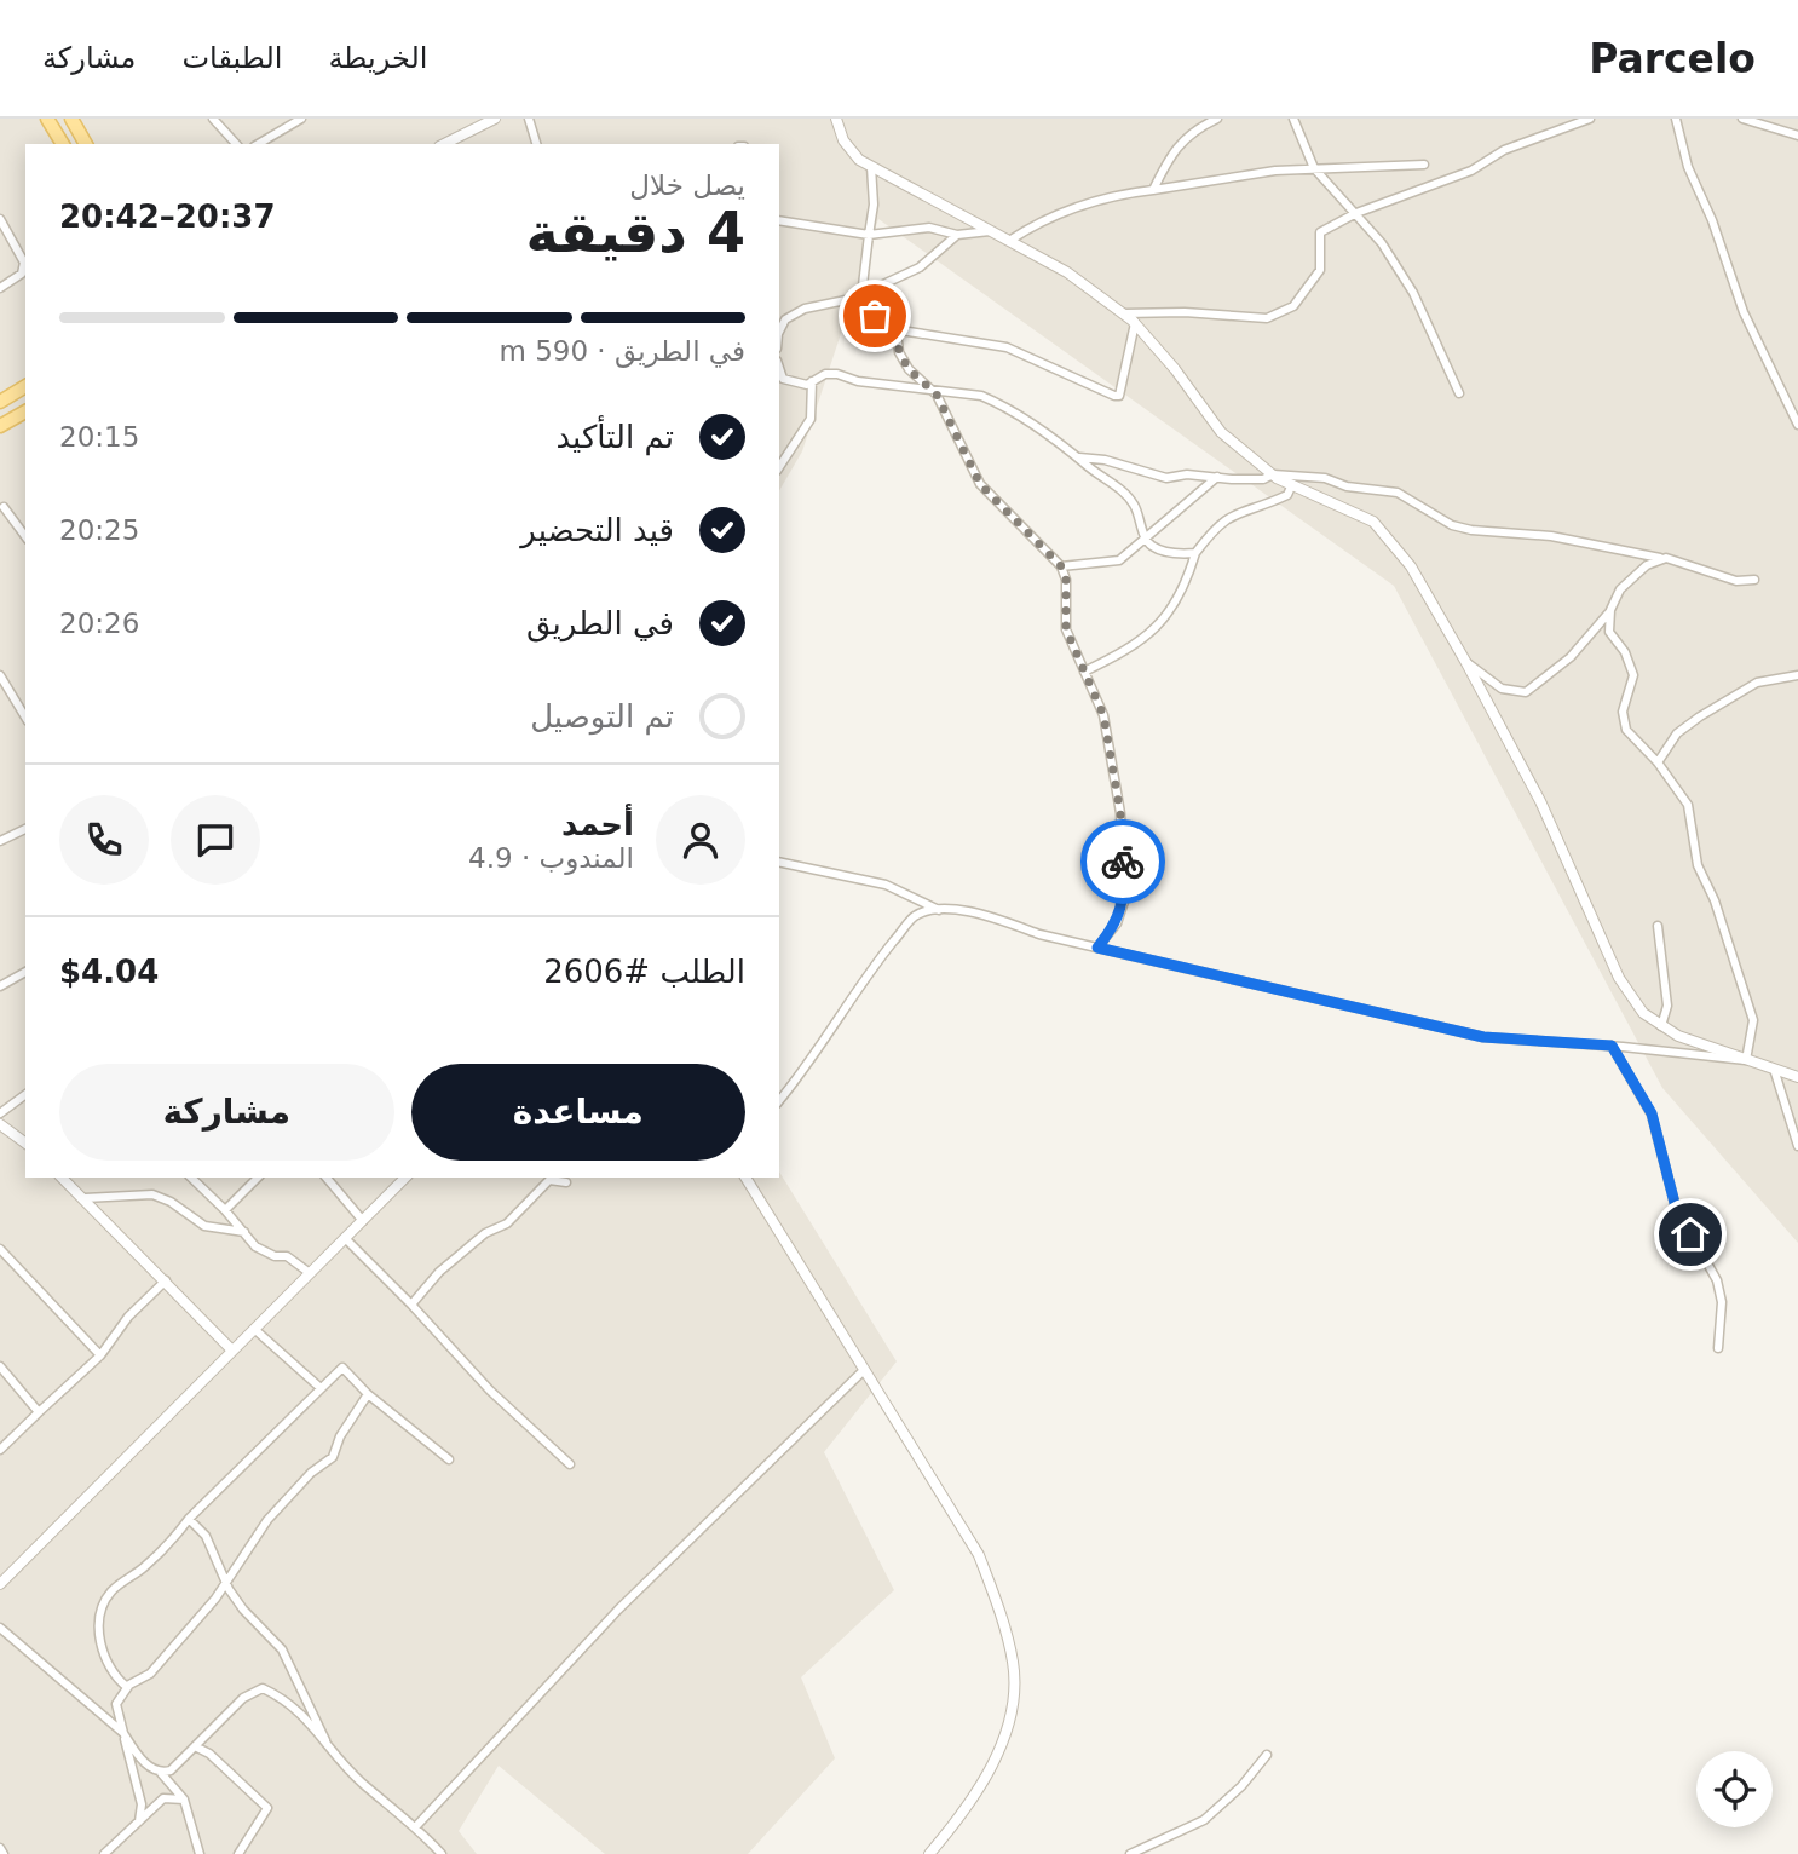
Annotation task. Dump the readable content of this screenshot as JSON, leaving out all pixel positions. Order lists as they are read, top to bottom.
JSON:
{
  "page": {
    "header": "Parcelo",
    "nav": ["الخريطة", "الطبقات", "مشاركة"],
    "heading": ["4 دقيقة", "يصل خلال", "20:37–20:42"],
    "panel": [
      "أحمد",
      "المندوب · 4.9",
      "الطلب #2606",
      "$4.04"
    ],
    "bar": "في الطريق · 590 m",
    "list": [
      ["تم التأكيد", "20:15"],
      ["قيد التحضير", "20:25"],
      ["في الطريق", "20:26"],
      "تم التوصيل"
    ],
    "buttons": ["مساعدة", "مشاركة"]
  }
}
